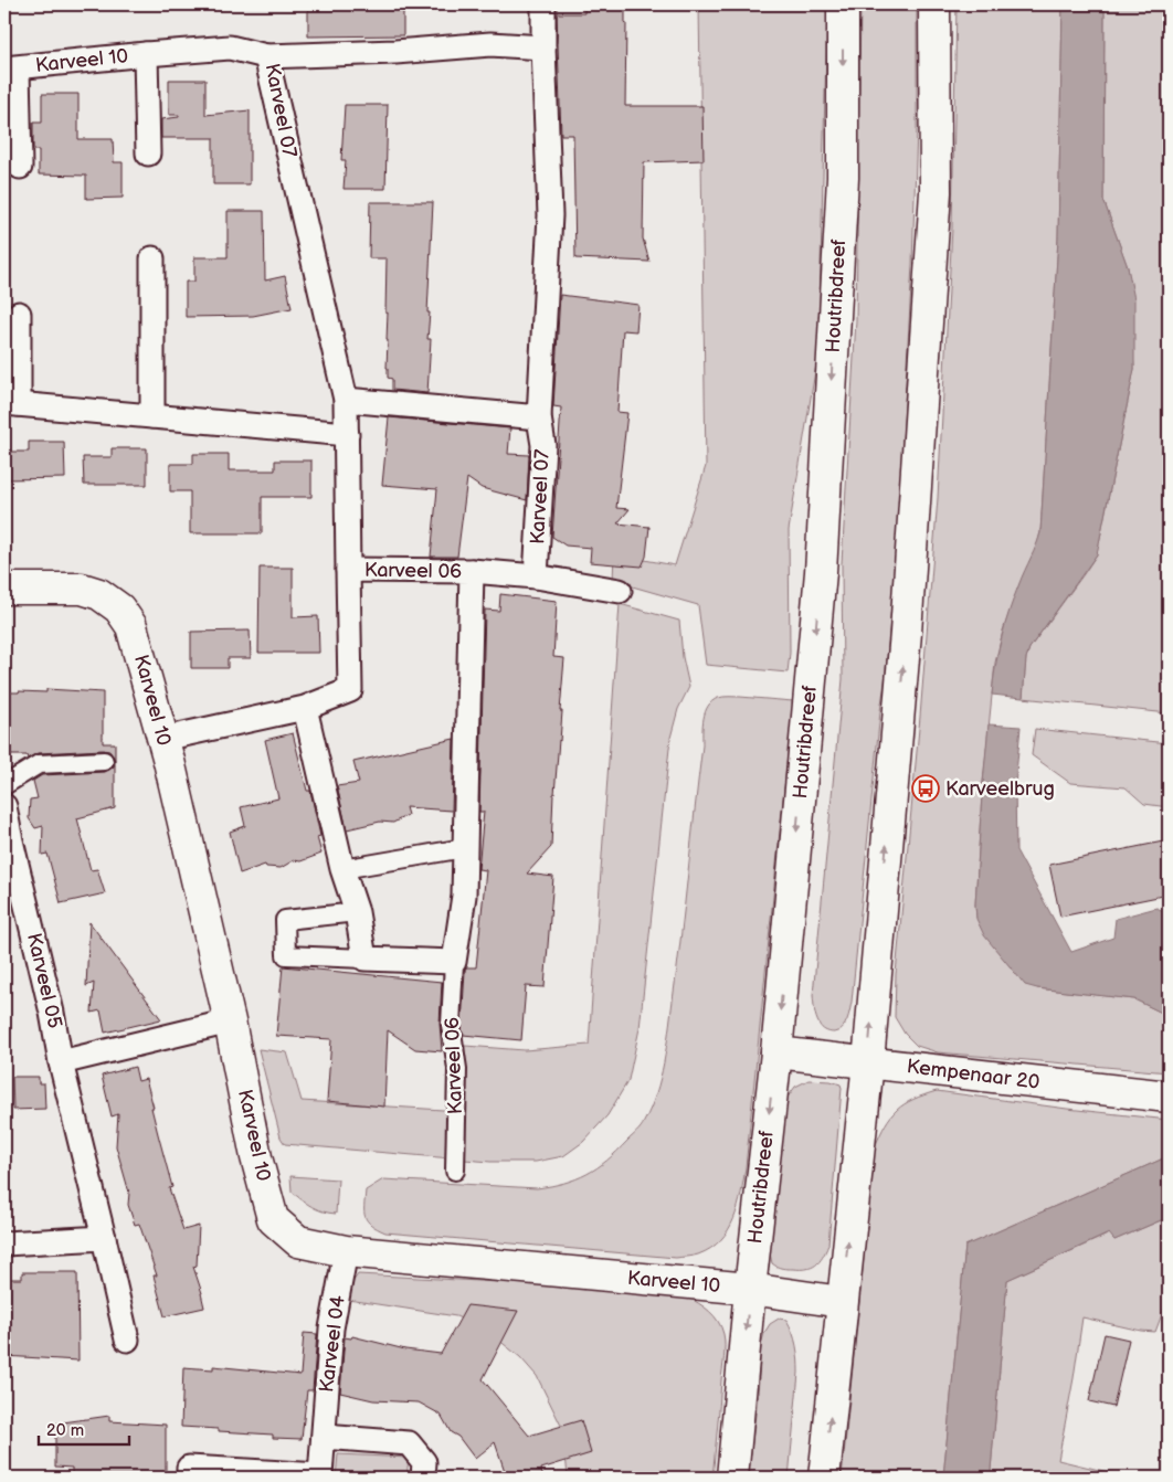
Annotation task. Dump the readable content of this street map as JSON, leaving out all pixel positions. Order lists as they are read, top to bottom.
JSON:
{
  "streets": {
    "main road": ["Karveel 10", "Houtribdreef", "Kempenaar 20"],
    "street": [
      "Karveel 07",
      "Karveel 06",
      "Karveel 05",
      "Karveel 04"
    ]
  },
  "crossings": [
    ["Karveel 10", "Karveel 07"],
    ["Karveel 10", "Houtribdreef"],
    ["Karveel 10", "Karveel 06"],
    ["Karveel 10", "Karveel 04"],
    ["Karveel 07", "Karveel 06"],
    ["Houtribdreef", "Kempenaar 20"]
  ],
  "places": {
    "bus stop": ["Karveelbrug"]
  },
  "scale_bar": "20 m"
}
